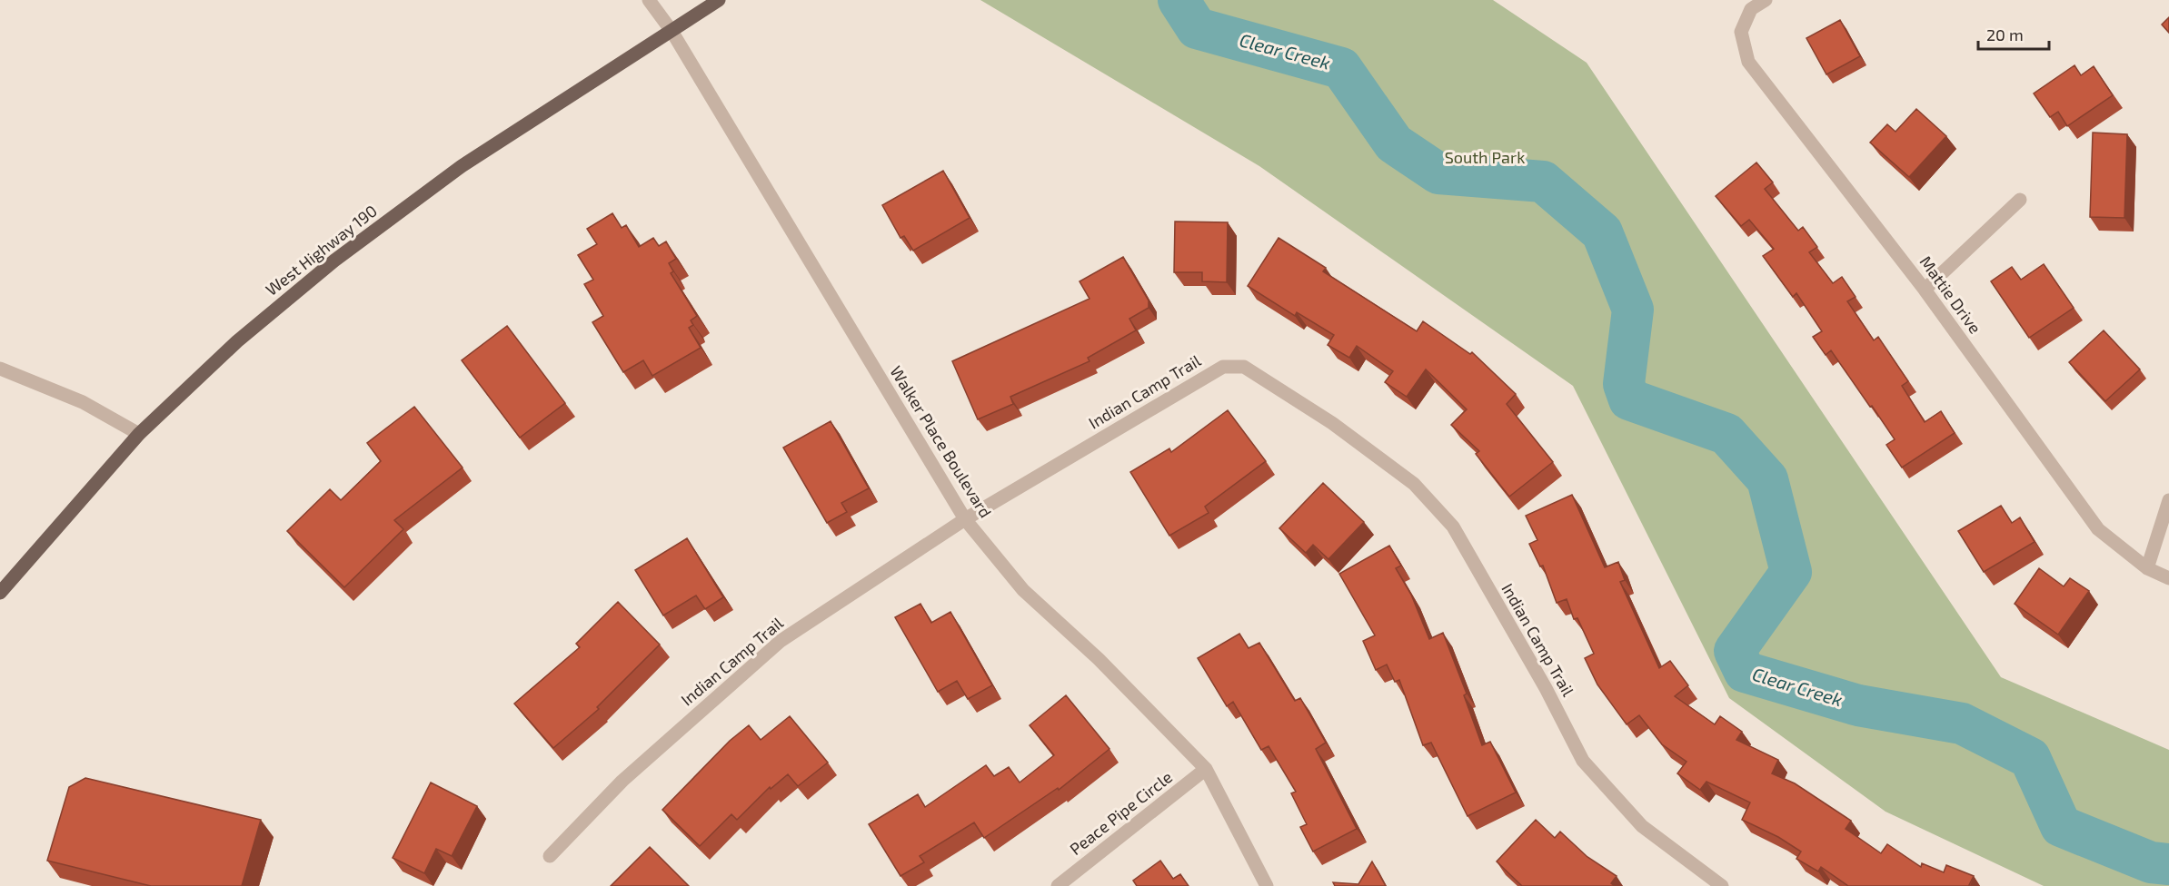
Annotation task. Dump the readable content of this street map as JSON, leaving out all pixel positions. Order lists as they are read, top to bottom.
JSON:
{
  "streets": {
    "main road": ["West Highway 190"],
    "street": [
      "Mattie Drive",
      "Indian Camp Trail",
      "Walker Place Boulevard",
      "Peace Pipe Circle"
    ]
  },
  "crossings": [
    ["West Highway 190", "Walker Place Boulevard"],
    ["Indian Camp Trail", "Walker Place Boulevard"],
    ["Walker Place Boulevard", "Peace Pipe Circle"]
  ],
  "water": ["Clear Creek"],
  "parks": ["South Park"],
  "scale_bar": "20 m"
}
